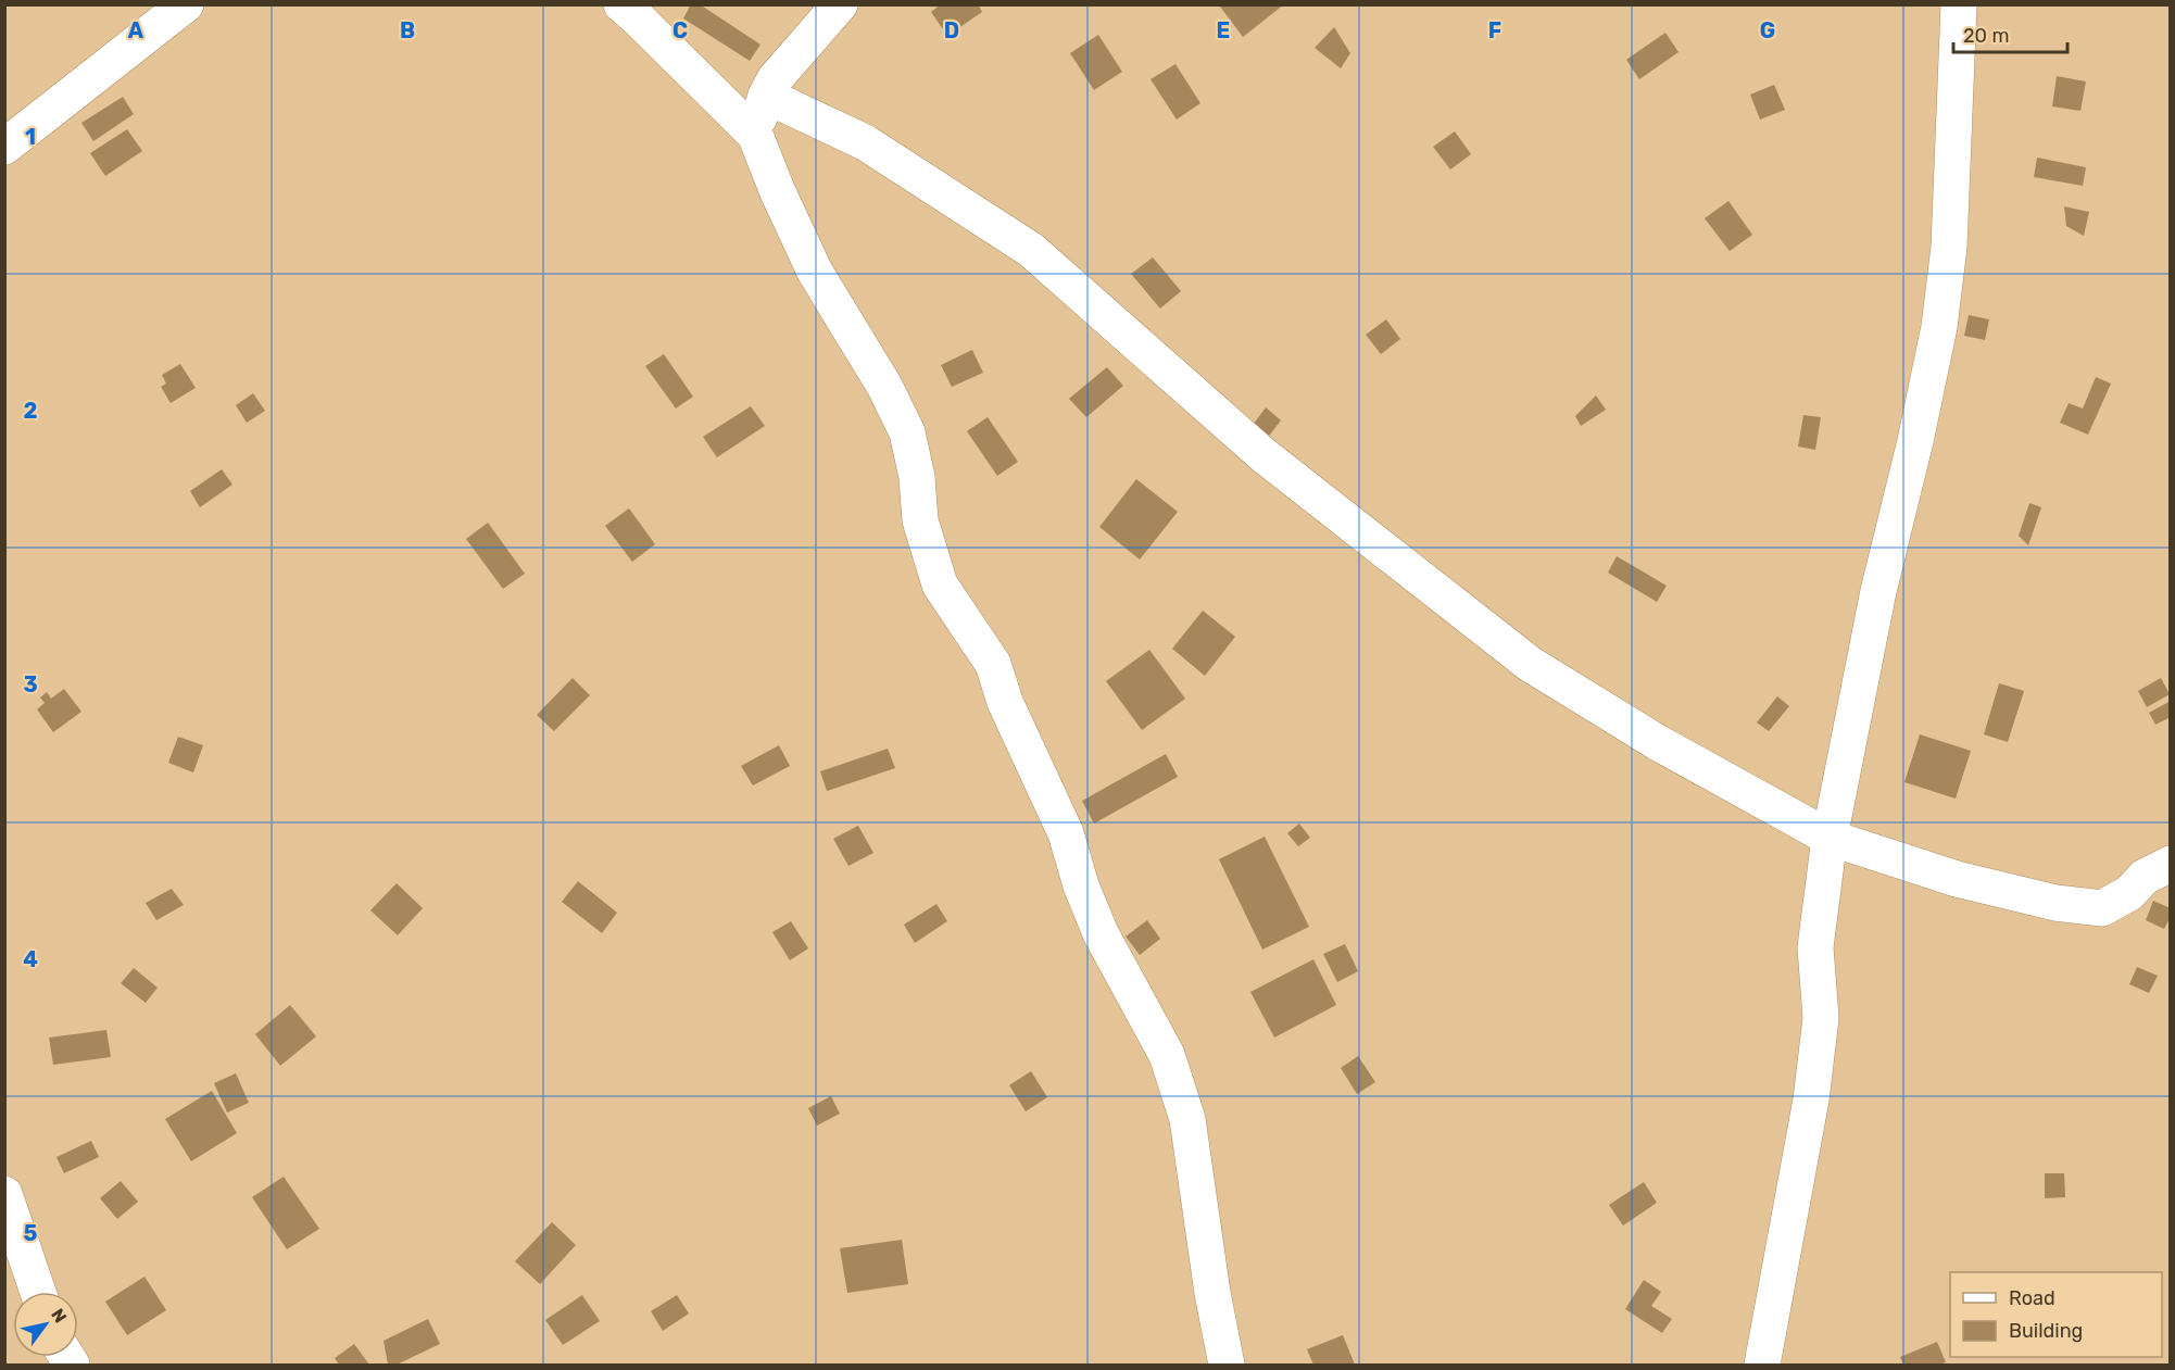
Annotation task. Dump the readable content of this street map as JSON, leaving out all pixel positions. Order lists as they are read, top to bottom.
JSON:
{
  "legend": ["Road", "Building"],
  "scale_bar": "20 m",
  "north": "top right",
  "grid": {
    "columns": [
      "A",
      "B",
      "C",
      "D",
      "E",
      "F",
      "G"
    ],
    "rows": [
      "1",
      "2",
      "3",
      "4",
      "5"
    ]
  }
}
